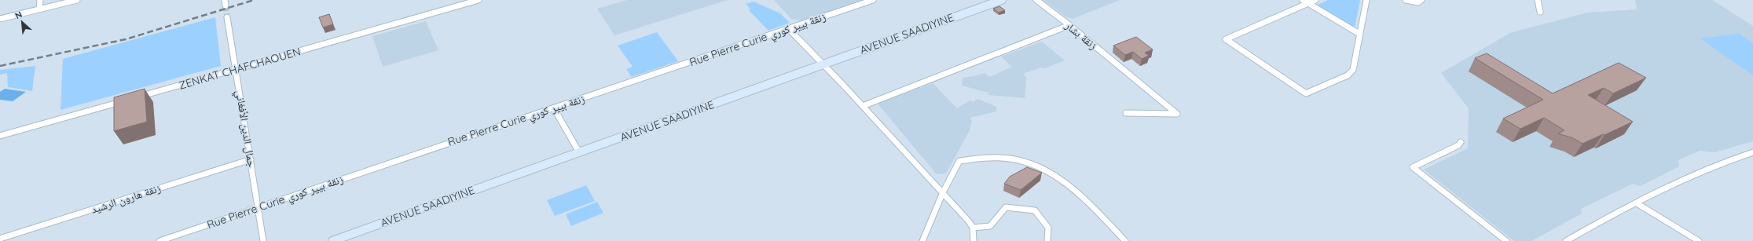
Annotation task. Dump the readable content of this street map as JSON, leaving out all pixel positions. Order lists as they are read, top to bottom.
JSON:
{
  "streets": {
    "main road": ["AVENUE SAADIYINE"],
    "street": [
      "زنقة بشار",
      "Rue Pierre Curie زنقة بيير كوري",
      "ZENKAT CHAFCHAOUEN",
      "جمال الدين الأفغاني",
      "زنقة هارون الرشيد"
    ]
  },
  "crossings": [
    ["Rue Pierre Curie زنقة بيير كوري", "جمال الدين الأفغاني"],
    ["ZENKAT CHAFCHAOUEN", "جمال الدين الأفغاني"],
    ["جمال الدين الأفغاني", "زنقة هارون الرشيد"]
  ],
  "north": "top left"
}
